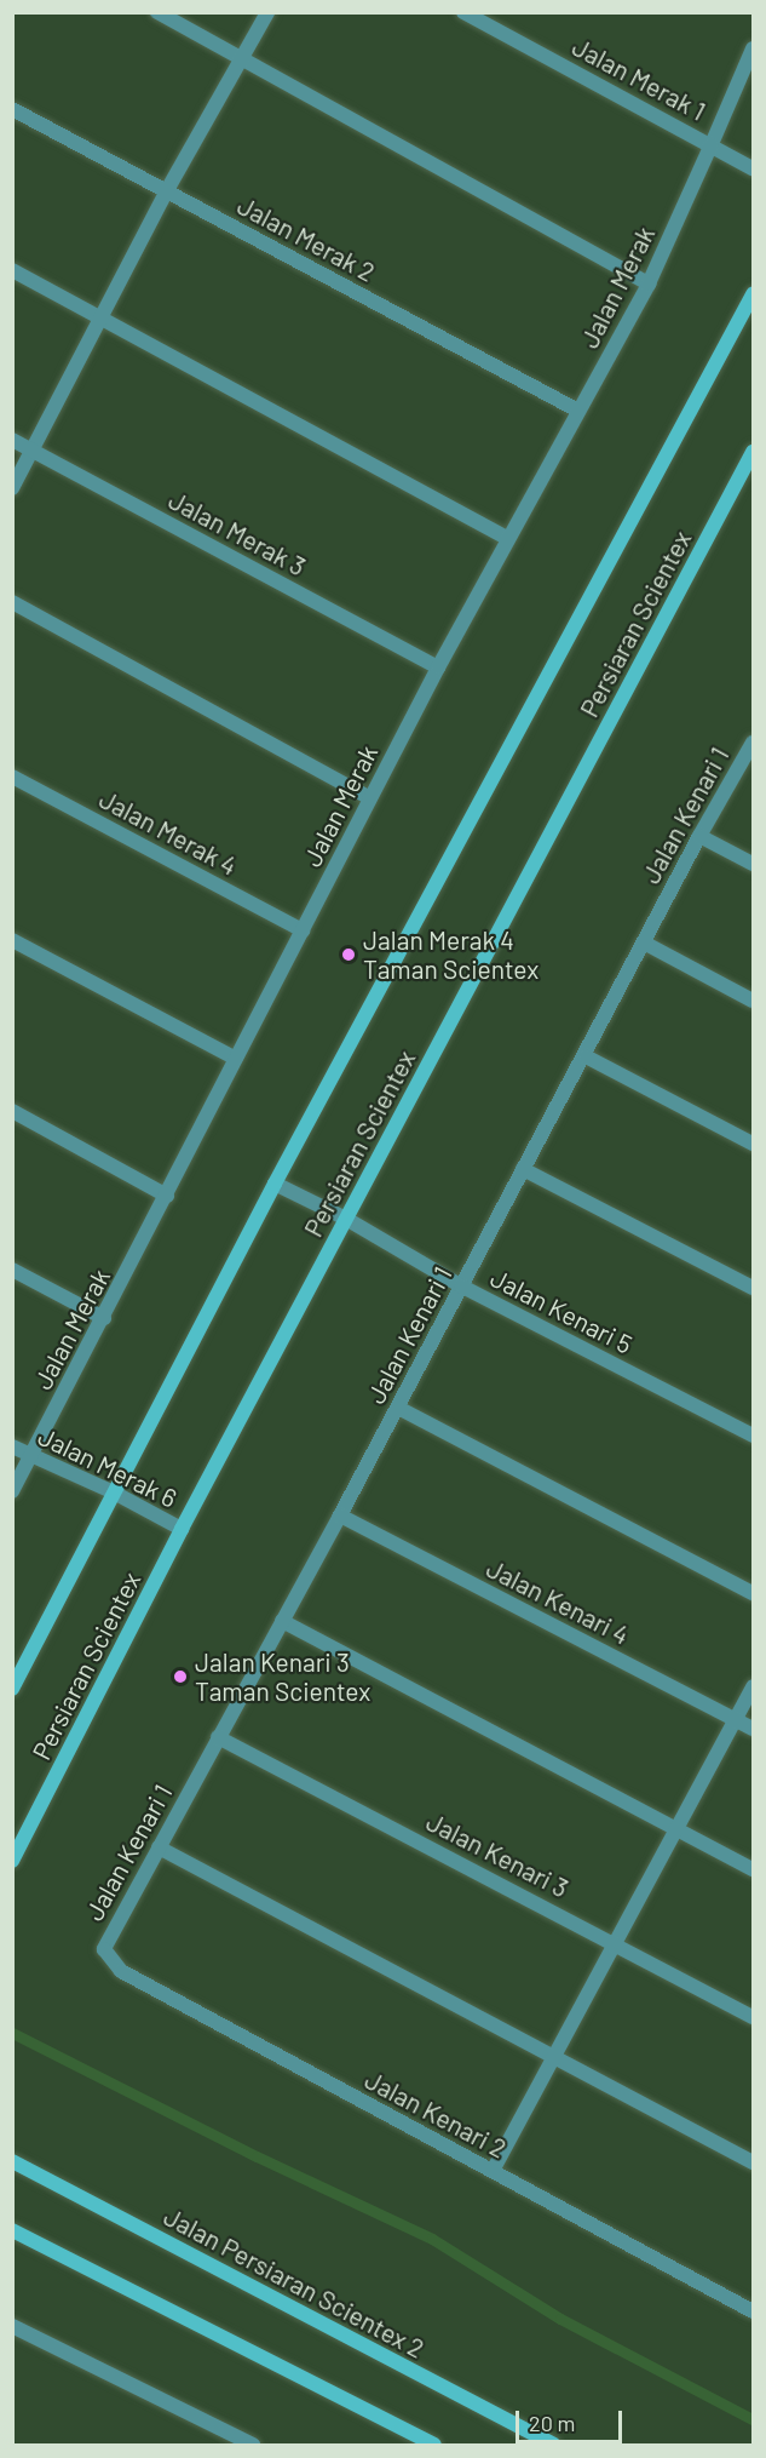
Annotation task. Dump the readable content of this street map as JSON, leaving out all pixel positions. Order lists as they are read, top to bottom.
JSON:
{
  "streets": {
    "street": [
      "Jalan Merak 1",
      "Jalan Merak 2",
      "Jalan Merak",
      "Jalan Merak 3",
      "Persiaran Scientex",
      "Jalan Kenari 1",
      "Jalan Merak 4",
      "Jalan Kenari 5",
      "Jalan Merak 6",
      "Jalan Kenari 4",
      "Jalan Kenari 3",
      "Jalan Kenari 2",
      "Jalan Persiaran Scientex 2"
    ]
  },
  "crossings": [
    ["Jalan Merak 1", "Jalan Merak"],
    ["Jalan Merak 2", "Jalan Merak"],
    ["Jalan Merak", "Jalan Merak 3"],
    ["Jalan Merak", "Jalan Merak 4"],
    ["Jalan Merak", "Jalan Merak 6"],
    ["Persiaran Scientex", "Jalan Kenari 5"],
    ["Persiaran Scientex", "Jalan Merak 6"],
    ["Jalan Kenari 1", "Jalan Kenari 5"],
    ["Jalan Kenari 1", "Jalan Kenari 4"],
    ["Jalan Kenari 1", "Jalan Kenari 3"],
    ["Jalan Kenari 1", "Jalan Kenari 2"]
  ],
  "places": ["Jalan Merak 4 Taman Scientex", "Jalan Kenari 3 Taman Scientex"],
  "scale_bar": "20 m"
}
